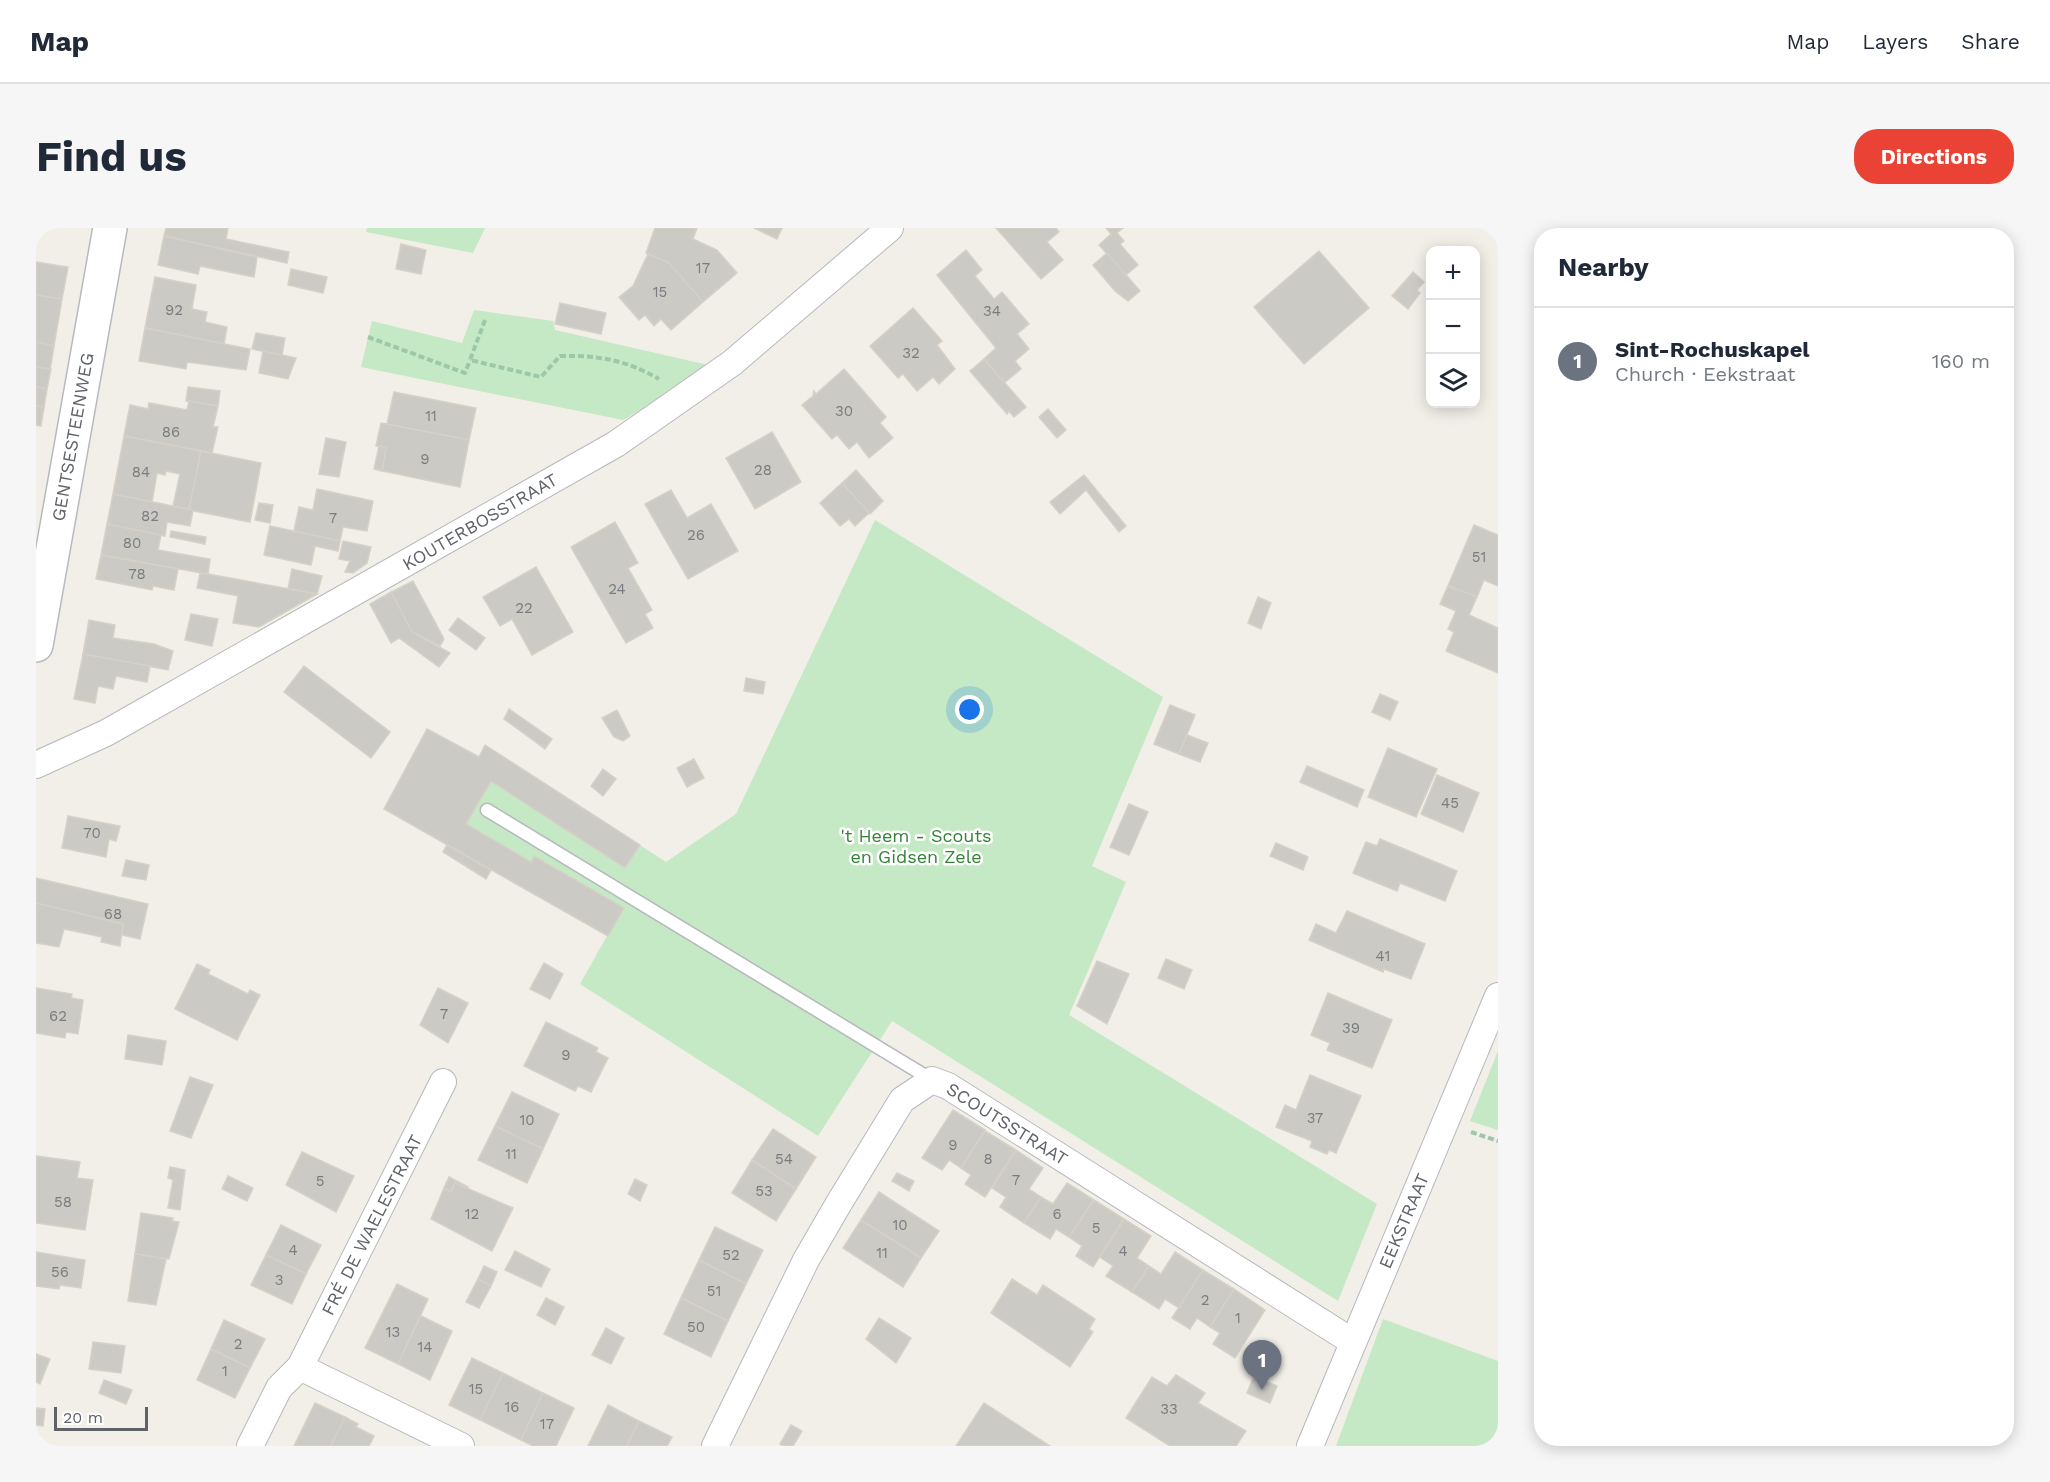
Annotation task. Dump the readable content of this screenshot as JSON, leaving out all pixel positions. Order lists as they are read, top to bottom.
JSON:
{
  "streets": {
    "street": [
      "GENTSESTEENWEG",
      "KOUTERBOSSTRAAT",
      "SCOUTSSTRAAT",
      "EEKSTRAAT",
      "FRÉ DE WAELESTRAAT"
    ]
  },
  "crossings": [
    ["SCOUTSSTRAAT", "EEKSTRAAT"]
  ],
  "parks": ["'t Heem - Scouts en Gidsen Zele"],
  "house_numbers": [
    "17",
    "15",
    "92",
    "34",
    "32",
    "30",
    "11",
    "86",
    "9",
    "28",
    "84",
    "82",
    "7",
    "26",
    "80",
    "51",
    "78",
    "24",
    "22",
    "45",
    "70",
    "68",
    "41",
    "7",
    "62",
    "39",
    "9",
    "37",
    "10",
    "9",
    "11",
    "54",
    "8",
    "7",
    "5",
    "53",
    "58",
    "12",
    "6",
    "10",
    "5",
    "4",
    "4",
    "11",
    "52",
    "56",
    "3",
    "51",
    "2",
    "1",
    "50",
    "13",
    "2",
    "14",
    "1",
    "15",
    "16",
    "33",
    "17"
  ],
  "scale_bar": "20 m",
  "page": {
    "header": "Map",
    "nav": ["Map", "Layers", "Share"],
    "buttons": "Directions",
    "title": "Find us",
    "heading": "Nearby",
    "map_buttons": ["+", "−"],
    "list": [
      {
        "mark": "1",
        "name": "Sint-Rochuskapel",
        "note": "Church · Eekstraat",
        "value": "160 m"
      }
    ],
    "pins": "1",
    "scale": "20 m"
  }
}
